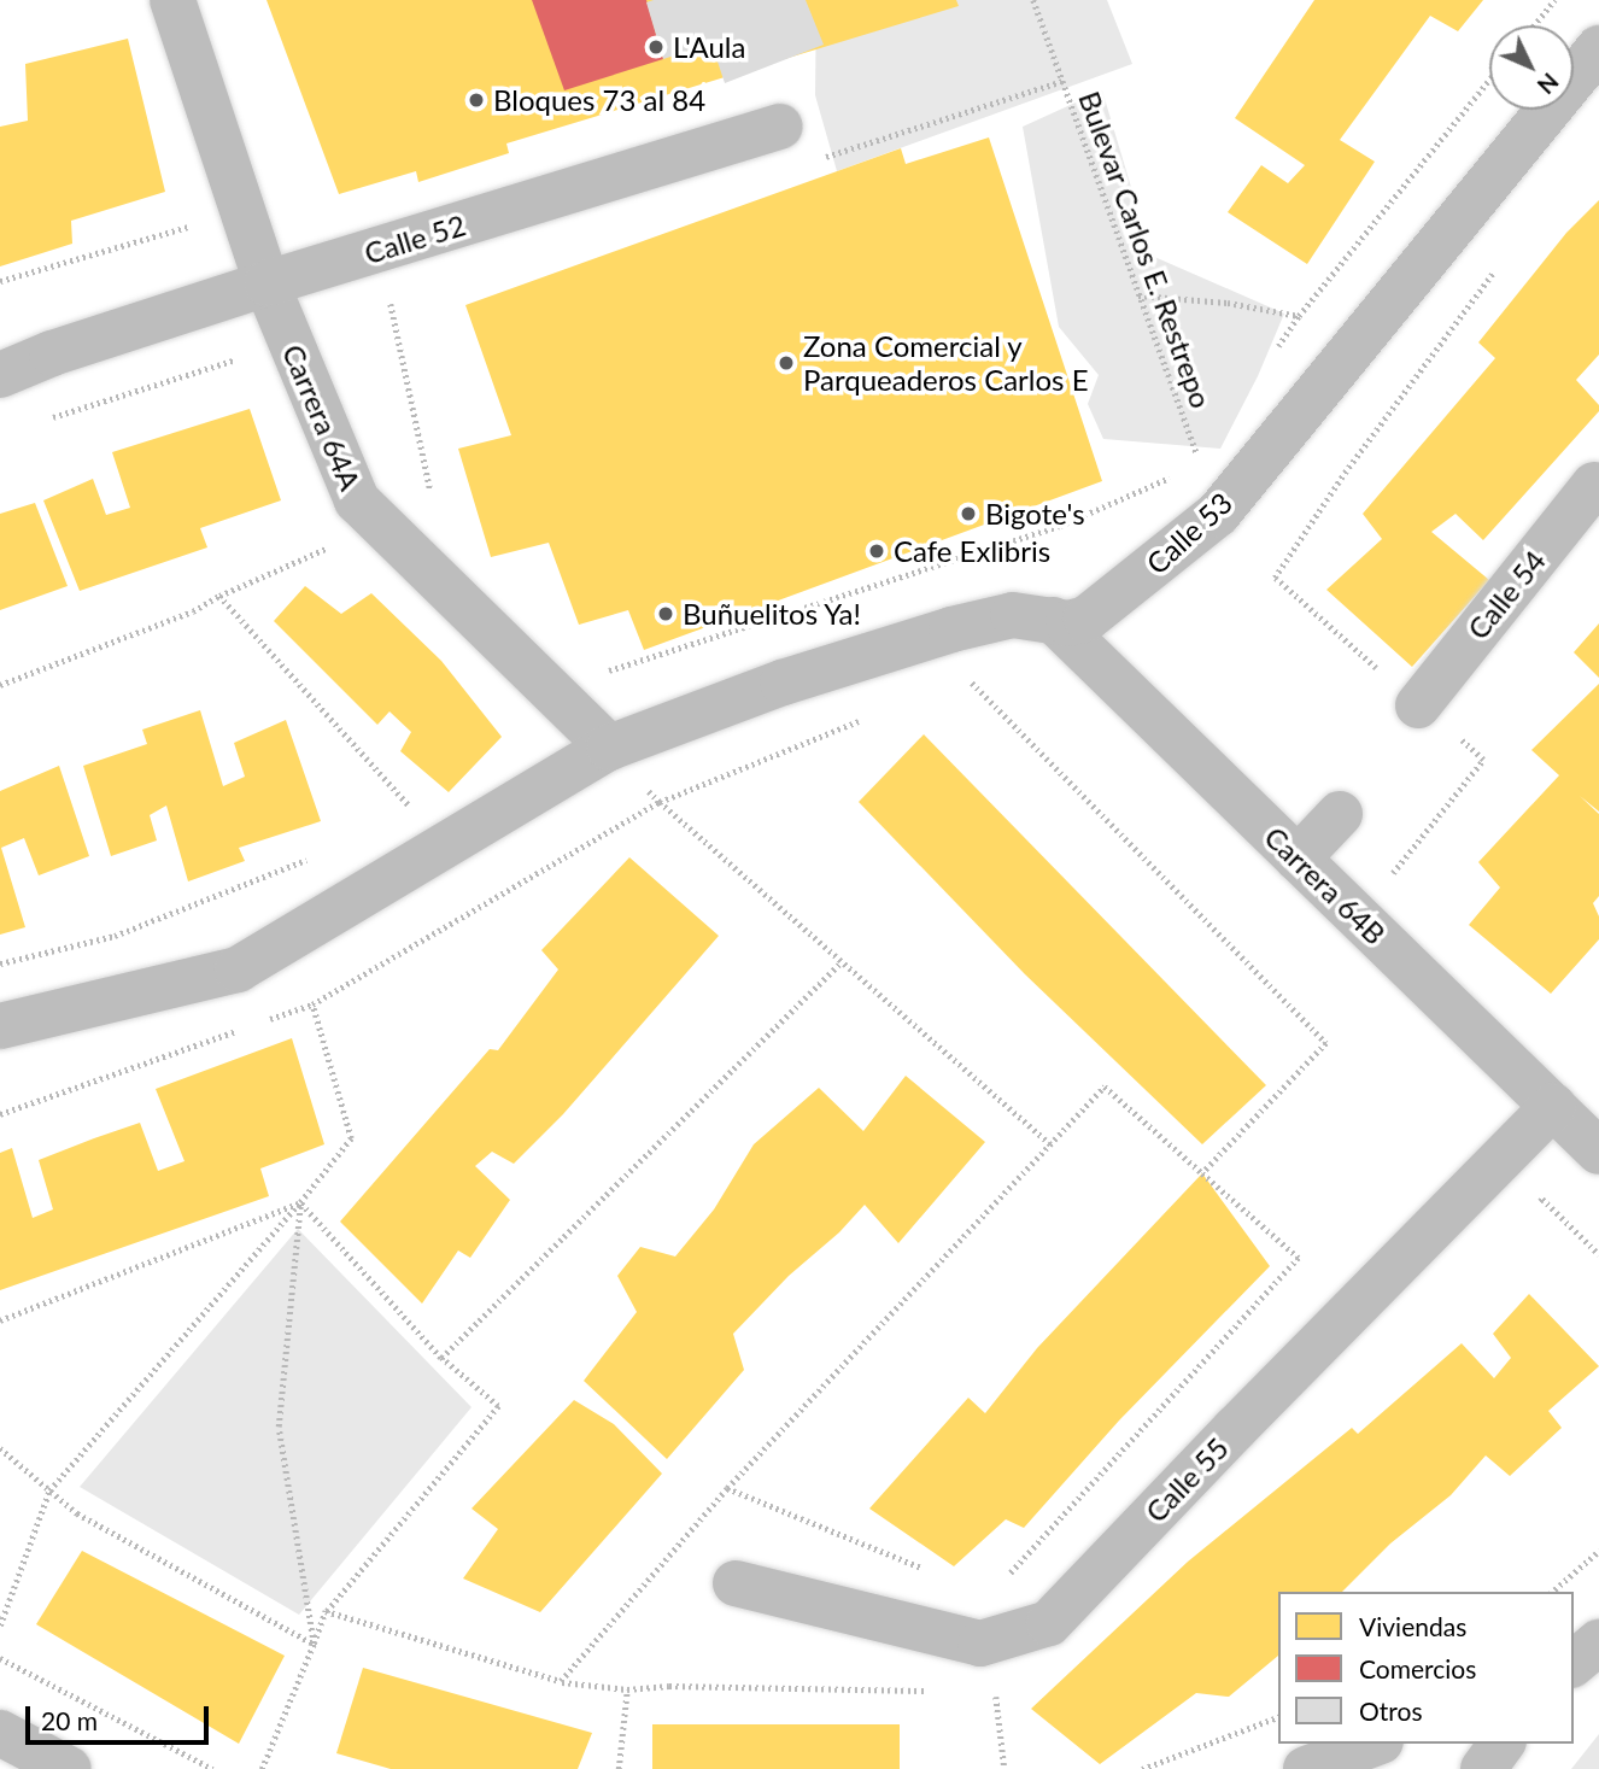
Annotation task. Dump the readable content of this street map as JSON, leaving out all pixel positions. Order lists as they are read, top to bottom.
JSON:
{
  "streets": {
    "main road": [
      "Calle 52",
      "Carrera 64A",
      "Calle 53",
      "Calle 54",
      "Carrera 64B",
      "Calle 55"
    ],
    "path": ["Bulevar Carlos E. Restrepo"]
  },
  "crossings": [
    ["Calle 52", "Carrera 64A"],
    ["Bulevar Carlos E. Restrepo", "Calle 53"],
    ["Carrera 64A", "Calle 53"],
    ["Calle 53", "Carrera 64B"],
    ["Carrera 64B", "Calle 55"]
  ],
  "places": [
    "L'Aula",
    "Bloques 73 al 84",
    "Zona Comercial y Parqueaderos Carlos E",
    "Bigote's",
    "Cafe Exlibris",
    "Buñuelitos Ya!"
  ],
  "legend": ["Viviendas", "Comercios", "Otros"],
  "scale_bar": "20 m",
  "north": "bottom right"
}
